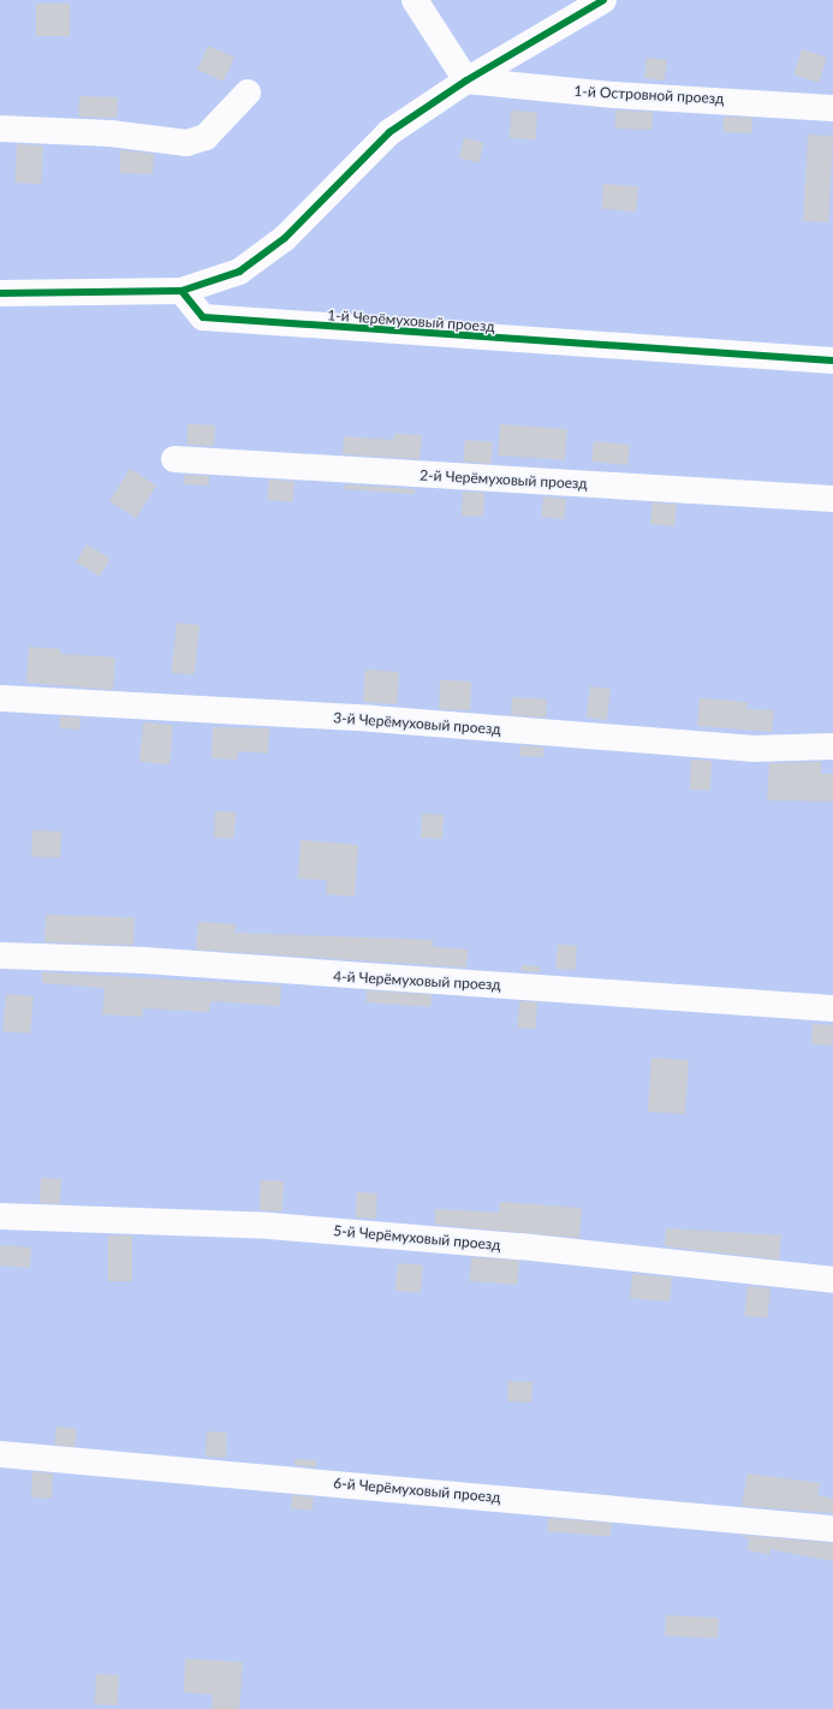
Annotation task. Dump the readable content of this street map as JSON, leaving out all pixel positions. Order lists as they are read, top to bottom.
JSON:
{
  "streets": {
    "street": [
      "1-й Островной проезд",
      "1-й Черёмуховый проезд",
      "2-й Черёмуховый проезд",
      "3-й Черёмуховый проезд",
      "4-й Черёмуховый проезд",
      "5-й Черёмуховый проезд",
      "6-й Черёмуховый проезд"
    ]
  }
}
